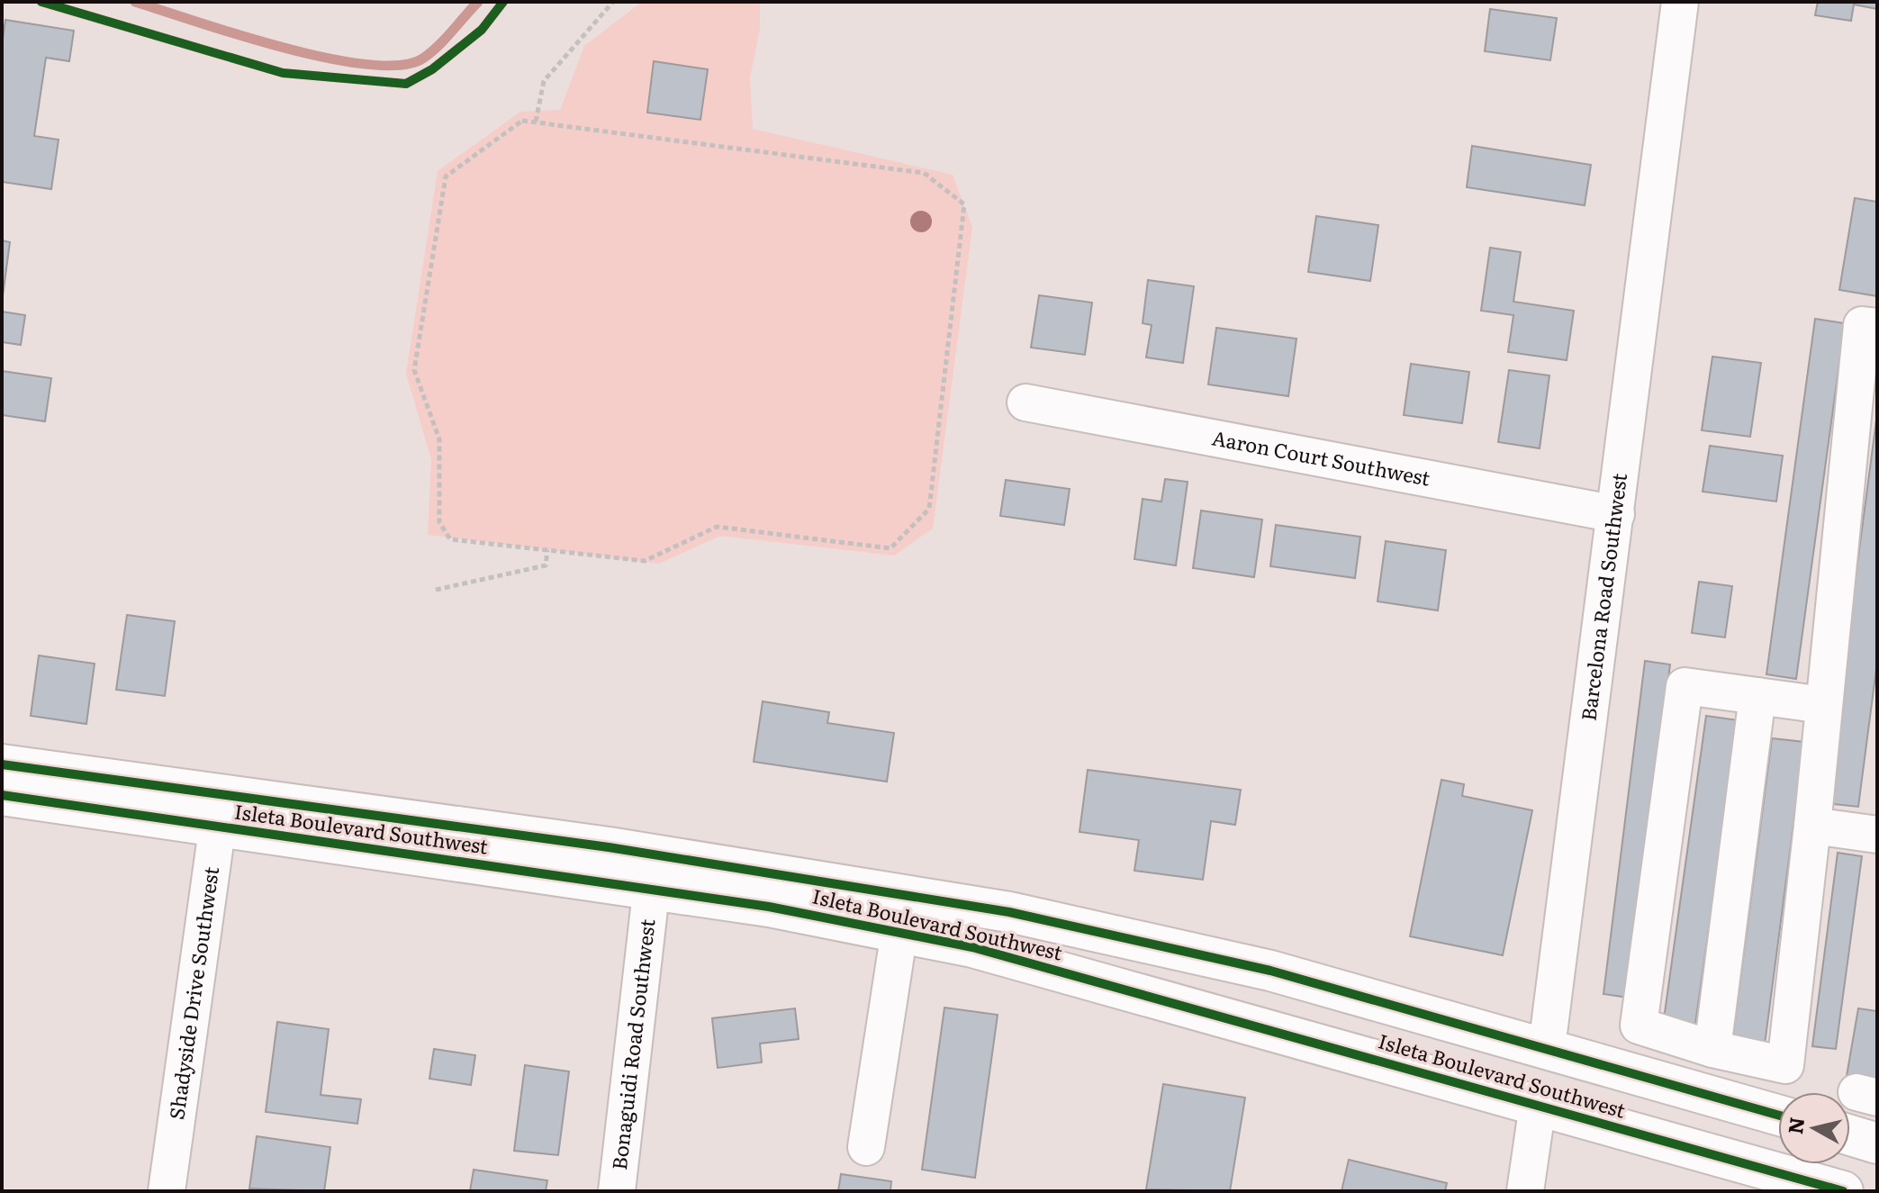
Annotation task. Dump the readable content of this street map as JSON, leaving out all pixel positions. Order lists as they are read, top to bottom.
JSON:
{
  "streets": {
    "main road": ["Barcelona Road Southwest", "Isleta Boulevard Southwest"],
    "street": ["Aaron Court Southwest", "Shadyside Drive Southwest", "Bonaguidi Road Southwest"]
  },
  "crossings": [
    ["Aaron Court Southwest", "Barcelona Road Southwest"],
    ["Barcelona Road Southwest", "Isleta Boulevard Southwest"],
    ["Isleta Boulevard Southwest", "Shadyside Drive Southwest"],
    ["Isleta Boulevard Southwest", "Bonaguidi Road Southwest"]
  ],
  "north": "left"
}
